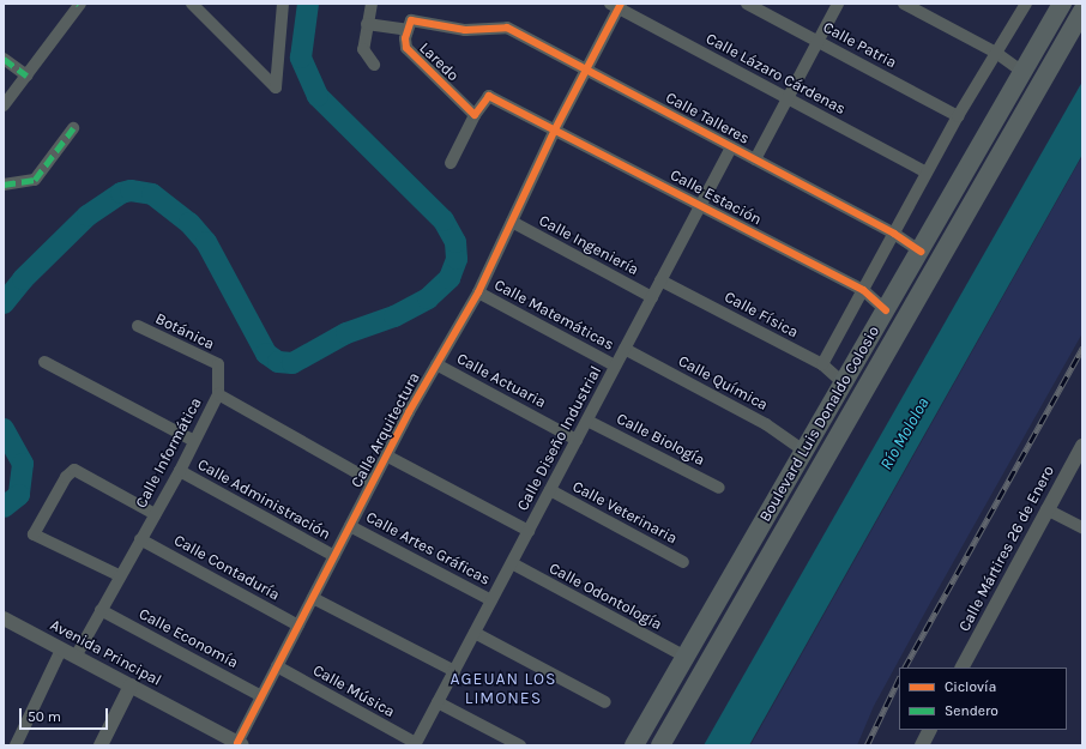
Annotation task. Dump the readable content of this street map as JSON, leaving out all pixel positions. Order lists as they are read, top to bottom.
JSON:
{
  "streets": {
    "main road": ["Boulevard Luis Donaldo Colosio"],
    "street": [
      "Calle Patria",
      "Laredo",
      "Calle Lázaro Cárdenas",
      "Calle Talleres",
      "Calle Estación",
      "Calle Ingeniería",
      "Calle Matemáticas",
      "Calle Física",
      "Botánica",
      "Calle Actuaria",
      "Calle Química",
      "Calle Arquitectura",
      "Calle Diseño Industrial",
      "Calle Biología",
      "Calle Informática",
      "Calle Administración",
      "Calle Veterinaria",
      "Calle Artes Gráficas",
      "Calle Mártires 26 de Enero",
      "Calle Contaduría",
      "Calle Odontología",
      "Calle Economía",
      "Avenida Principal",
      "Calle Música"
    ]
  },
  "crossings": [
    ["Calle Patria", "Boulevard Luis Donaldo Colosio"],
    ["Laredo", "Calle Talleres"],
    ["Calle Lázaro Cárdenas", "Boulevard Luis Donaldo Colosio"],
    ["Calle Lázaro Cárdenas", "Calle Arquitectura"],
    ["Calle Talleres", "Boulevard Luis Donaldo Colosio"],
    ["Calle Talleres", "Calle Arquitectura"],
    ["Calle Talleres", "Calle Diseño Industrial"],
    ["Calle Estación", "Boulevard Luis Donaldo Colosio"],
    ["Calle Estación", "Calle Arquitectura"],
    ["Calle Estación", "Calle Diseño Industrial"],
    ["Calle Ingeniería", "Calle Arquitectura"],
    ["Calle Ingeniería", "Calle Diseño Industrial"],
    ["Calle Matemáticas", "Calle Arquitectura"],
    ["Calle Matemáticas", "Calle Diseño Industrial"],
    ["Calle Física", "Boulevard Luis Donaldo Colosio"],
    ["Calle Física", "Calle Diseño Industrial"],
    ["Botánica", "Calle Informática"],
    ["Calle Actuaria", "Calle Arquitectura"],
    ["Calle Actuaria", "Calle Diseño Industrial"],
    ["Calle Química", "Boulevard Luis Donaldo Colosio"],
    ["Calle Química", "Calle Diseño Industrial"],
    ["Boulevard Luis Donaldo Colosio", "Calle Odontología"],
    ["Calle Arquitectura", "Calle Informática"],
    ["Calle Arquitectura", "Calle Administración"],
    ["Calle Arquitectura", "Calle Artes Gráficas"],
    ["Calle Arquitectura", "Calle Contaduría"],
    ["Calle Arquitectura", "Calle Economía"],
    ["Calle Arquitectura", "Avenida Principal"],
    ["Calle Arquitectura", "Calle Música"],
    ["Calle Diseño Industrial", "Calle Biología"],
    ["Calle Diseño Industrial", "Calle Veterinaria"],
    ["Calle Diseño Industrial", "Calle Artes Gráficas"],
    ["Calle Diseño Industrial", "Calle Odontología"],
    ["Calle Diseño Industrial", "Calle Música"],
    ["Calle Informática", "Calle Administración"],
    ["Calle Informática", "Calle Contaduría"],
    ["Calle Informática", "Calle Economía"],
    ["Calle Informática", "Avenida Principal"]
  ],
  "districts": ["AGEUAN LOS LIMONES"],
  "water": ["Río Mololoa"],
  "legend": ["Ciclovía", "Sendero"],
  "scale_bar": "50 m"
}
